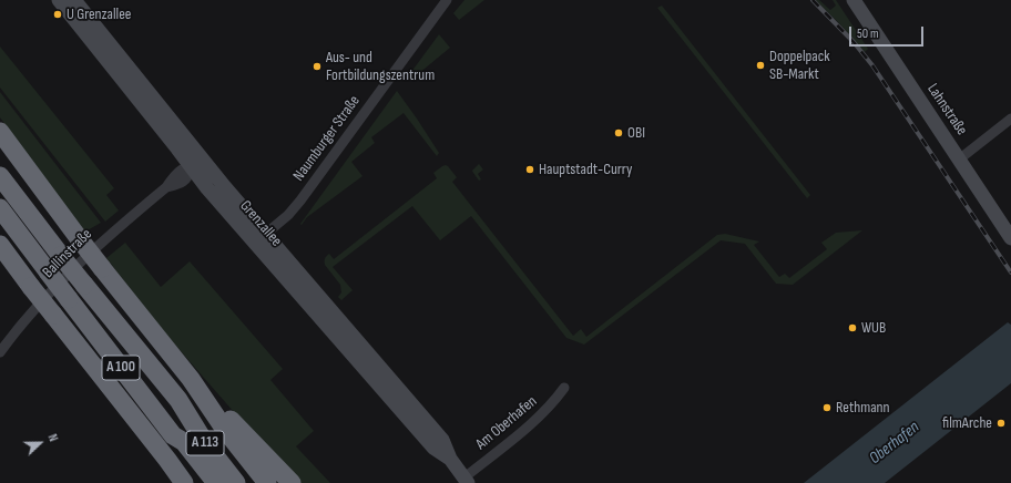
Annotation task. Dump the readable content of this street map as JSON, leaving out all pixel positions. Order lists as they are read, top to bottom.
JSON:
{
  "streets": {
    "highway": ["A 100", "A 113"],
    "main road": ["Lahnstraße", "Grenzallee"],
    "street": ["Naumburger Straße", "Ballinstraße", "Am Oberhafen"]
  },
  "crossings": [
    ["Naumburger Straße", "Grenzallee"],
    ["Grenzallee", "Ballinstraße"],
    ["Grenzallee", "Am Oberhafen"],
    ["A 100", "A 113"]
  ],
  "water": ["Oberhafen"],
  "places": [
    "U Grenzallee",
    "Doppelpack SB-Markt",
    "Aus- und Fortbildungszentrum",
    "OBI",
    "Hauptstadt-Curry",
    "WUB",
    "Rethmann",
    "filmArche"
  ],
  "scale_bar": "50 m",
  "north": "right"
}
